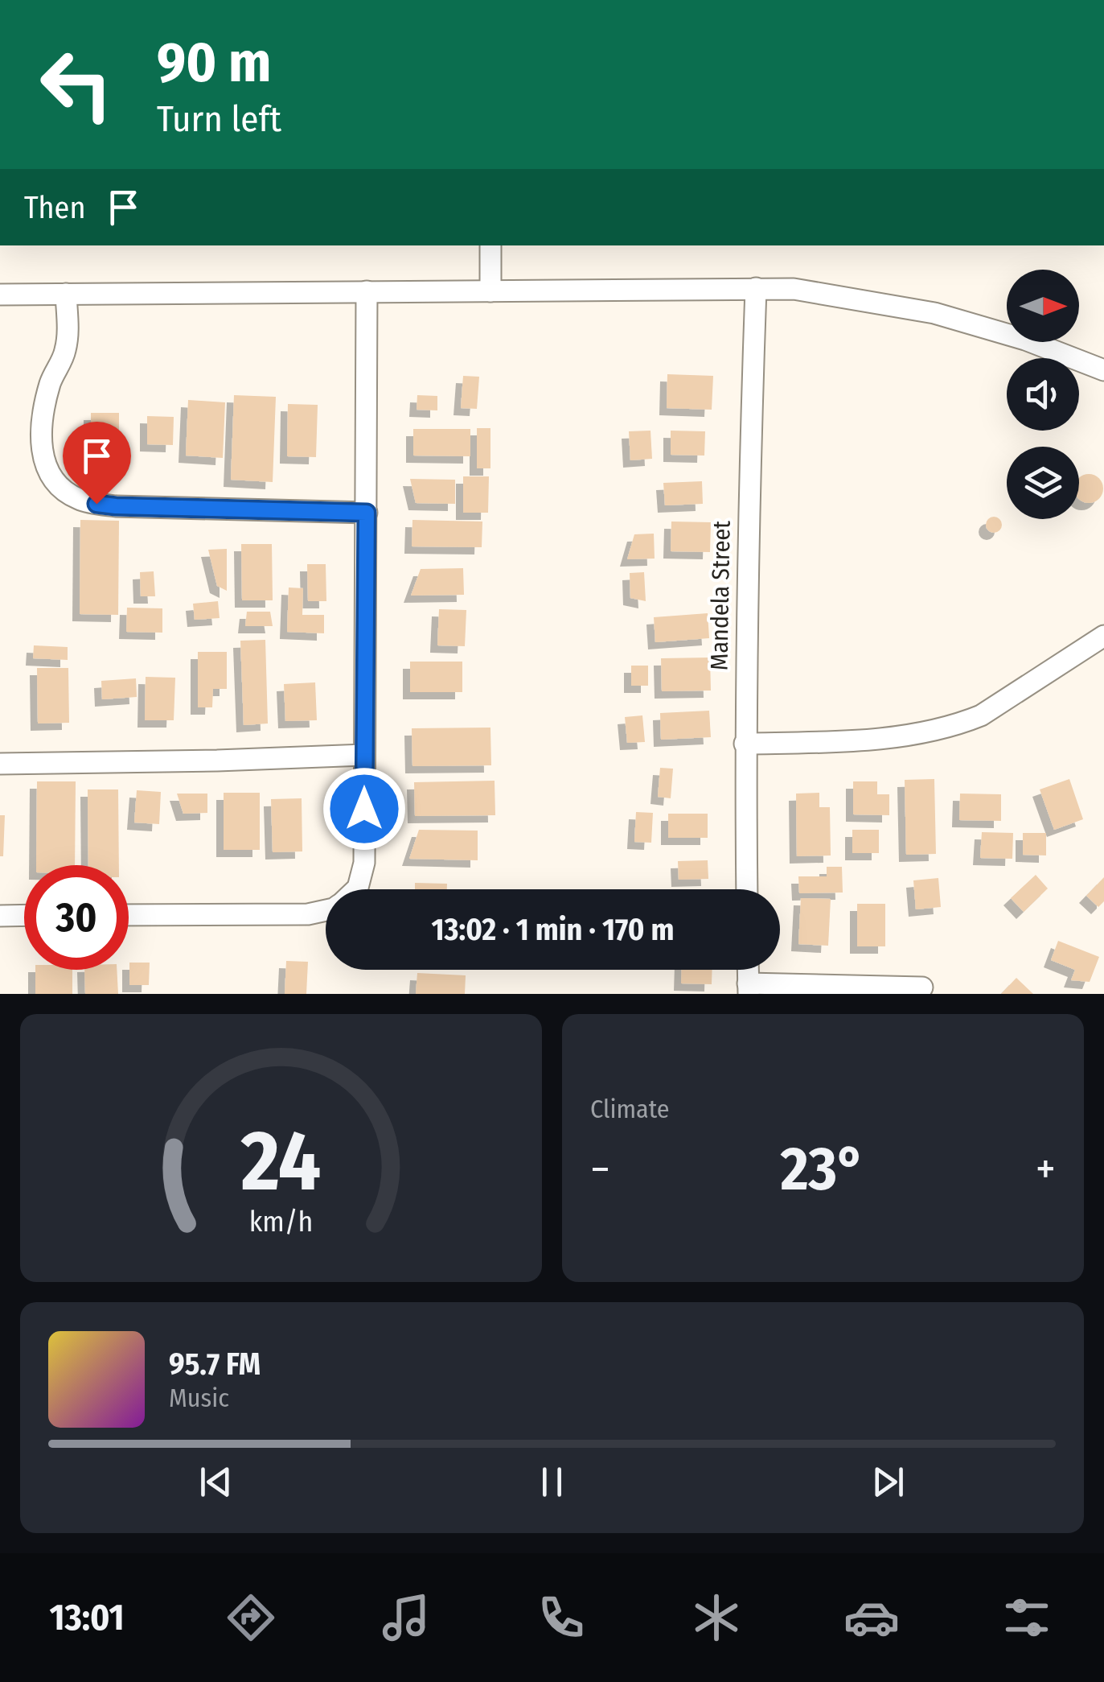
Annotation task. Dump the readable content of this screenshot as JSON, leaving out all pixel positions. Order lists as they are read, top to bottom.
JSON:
{
  "streets": {
    "street": ["Mandela Street"]
  },
  "north": "right",
  "page": {
    "turn": ["90 m", "Turn left"],
    "then": "Then",
    "limit": "30",
    "trip": "13:02 · 1 min · 170 m",
    "tile": "Climate",
    "heat": ["−", "23°", "+"],
    "song": ["95.7 FM", "Music"],
    "tabs": "13:01",
    "gauge": ["24", "km/h"]
  }
}
